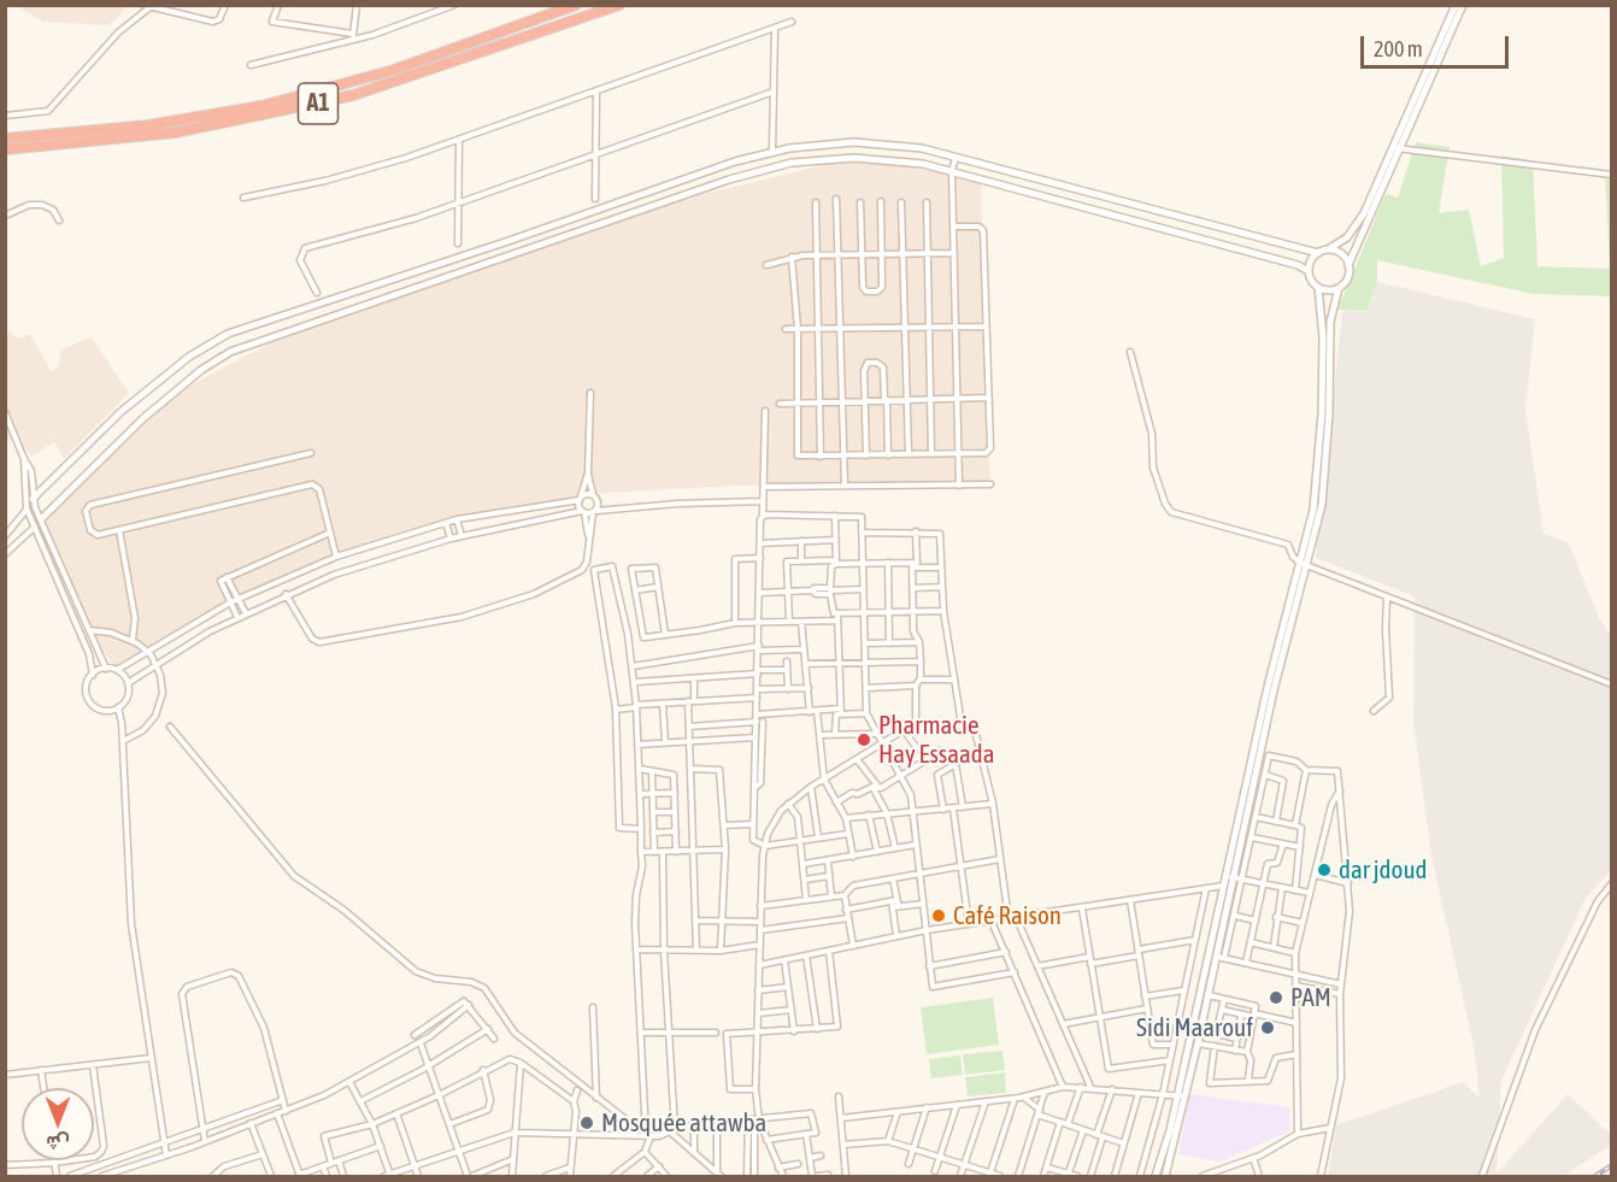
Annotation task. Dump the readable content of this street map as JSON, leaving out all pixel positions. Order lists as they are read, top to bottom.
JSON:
{
  "streets": {
    "highway": ["A1"]
  },
  "places": [
    "Pharmacie Hay Essaada",
    "dar jdoud",
    "Café Raison",
    "PAM",
    "Sidi Maarouf",
    "Mosquée attawba"
  ],
  "scale_bar": "200 m",
  "north": "bottom"
}
